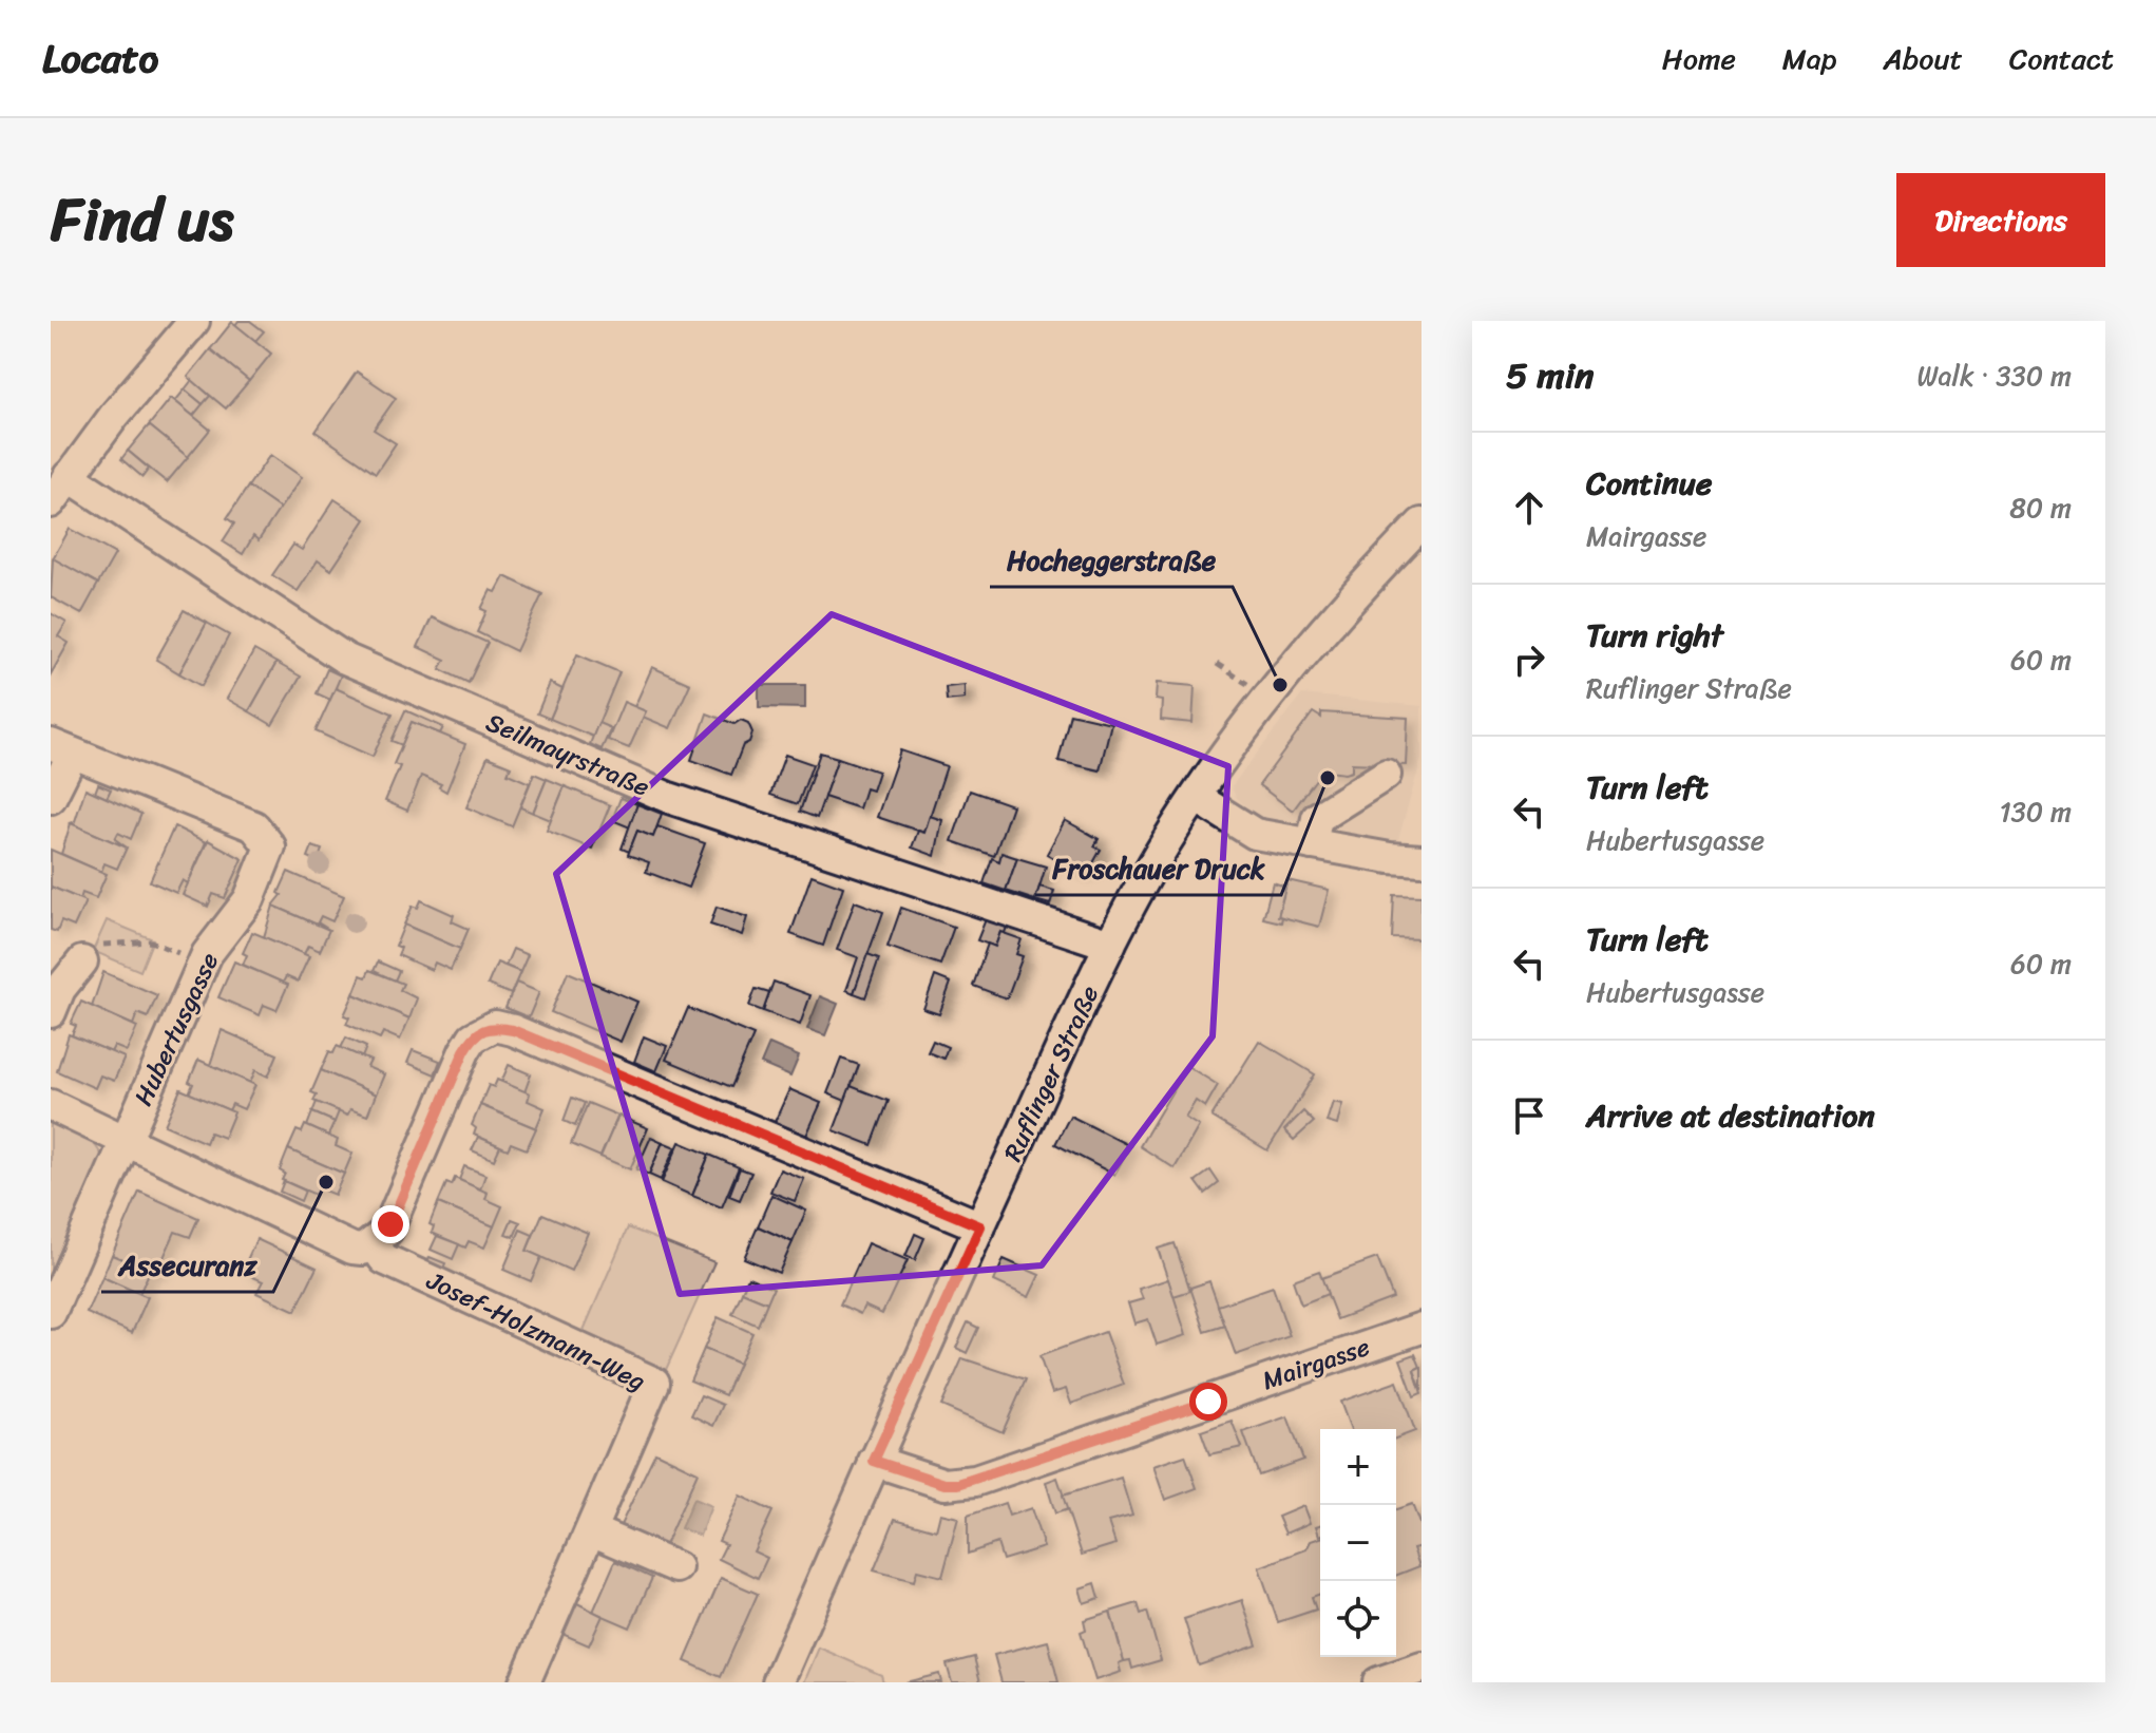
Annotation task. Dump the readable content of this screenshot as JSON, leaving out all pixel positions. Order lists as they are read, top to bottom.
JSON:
{
  "streets": {
    "street": [
      "Seilmayrstraße",
      "Hubertusgasse",
      "Ruflinger Straße",
      "Josef-Holzmann-Weg",
      "Mairgasse"
    ]
  },
  "crossings": [
    ["Seilmayrstraße", "Ruflinger Straße"],
    ["Ruflinger Straße", "Mairgasse"]
  ],
  "places": ["Hocheggerstraße", "Froschauer Druck", "Assecuranz"],
  "page": {
    "header": "Locato",
    "nav": [
      "Home",
      "Map",
      "About",
      "Contact"
    ],
    "title": "Find us",
    "buttons": "Directions",
    "heading": ["5 min", "Walk · 330 m"],
    "list": [
      ["Continue", "Mairgasse", "80 m"],
      ["Turn right", "Ruflinger Straße", "60 m"],
      ["Turn left", "Hubertusgasse", "130 m"],
      ["Turn left", "Hubertusgasse", "60 m"],
      "Arrive at destination"
    ],
    "map_buttons": ["+", "−"]
  }
}
